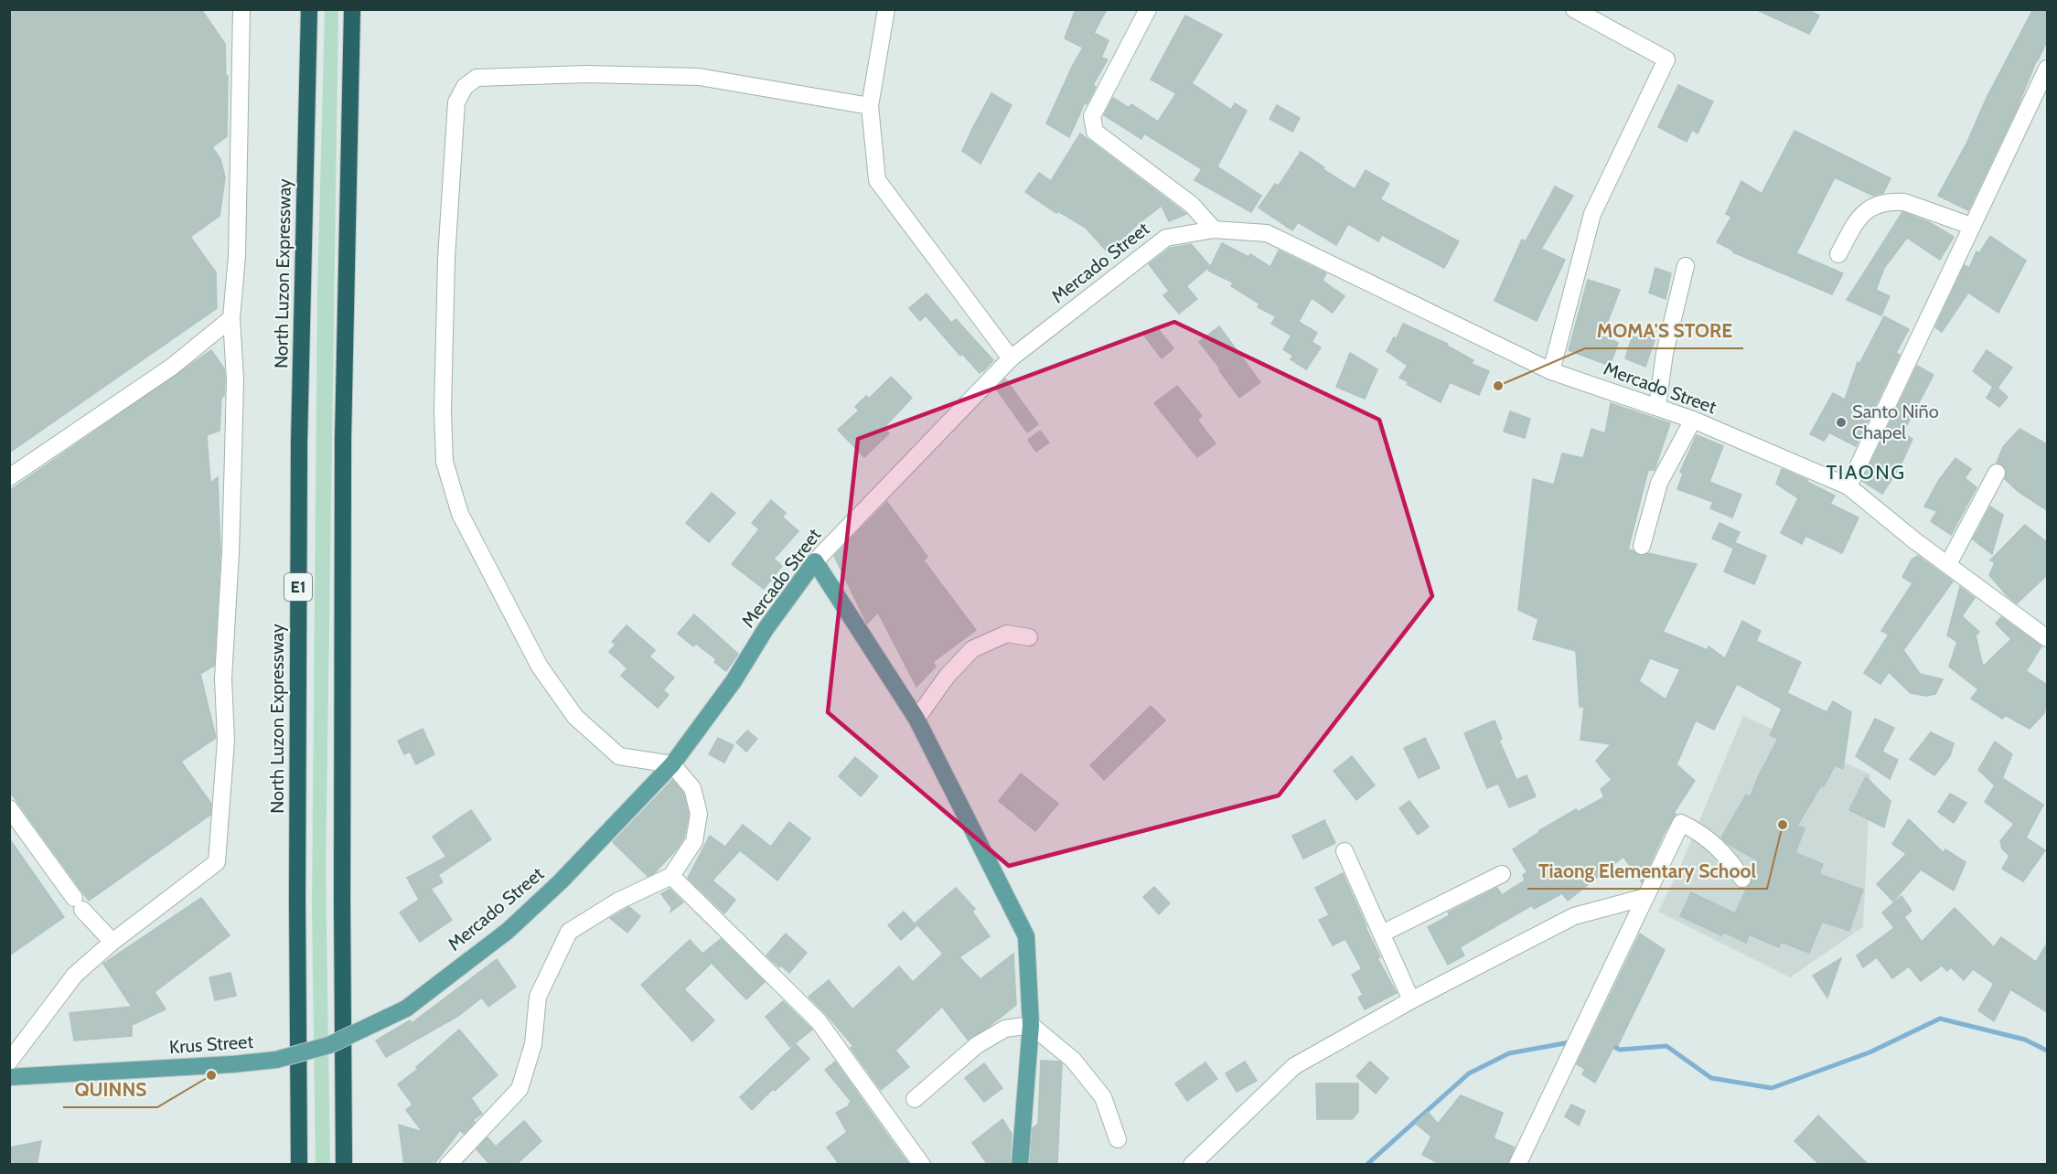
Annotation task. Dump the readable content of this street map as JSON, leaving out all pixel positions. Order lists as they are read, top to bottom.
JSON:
{
  "streets": {
    "highway": ["North Luzon Expressway", "E1"],
    "main road": ["Mercado Street", "Krus Street"]
  },
  "crossings": [
    ["Mercado Street", "Krus Street"]
  ],
  "districts": ["TIAONG"],
  "places": [
    "MOMA'S STORE",
    "Santo Niño Chapel",
    "Tiaong Elementary School",
    "QUINNS"
  ]
}
